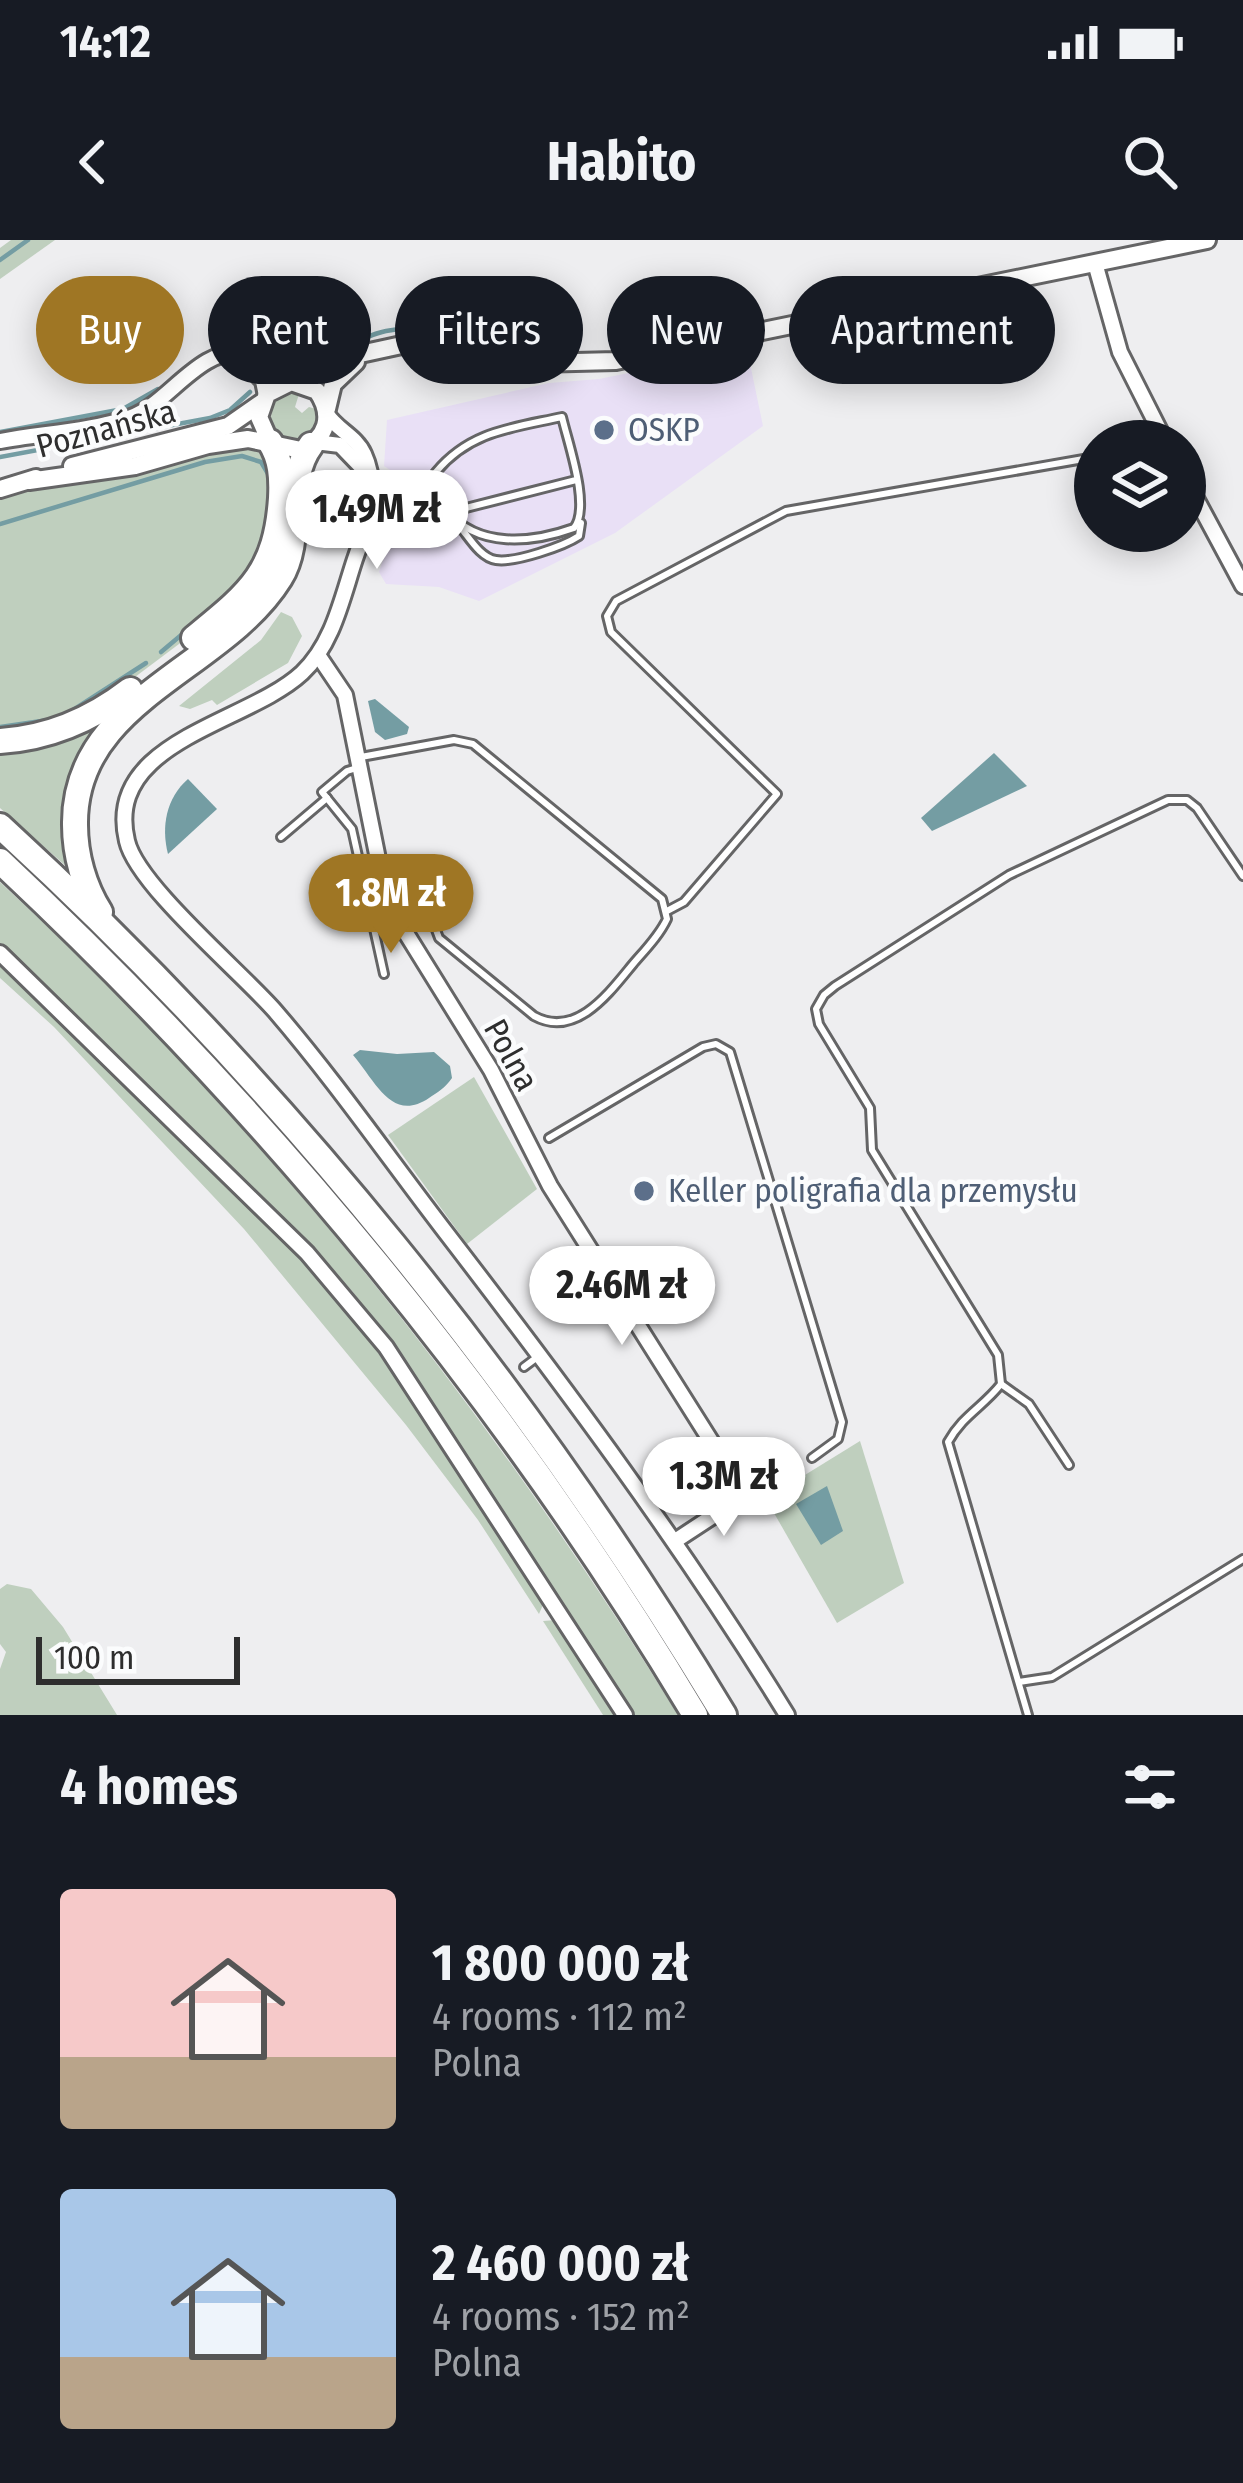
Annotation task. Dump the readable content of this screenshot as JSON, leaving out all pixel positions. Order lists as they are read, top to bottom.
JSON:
{
  "streets": {
    "street": ["Poznańska", "Polna"]
  },
  "places": ["OSKP", "Keller poligrafia dla przemysłu"],
  "scale_bar": "100 m",
  "page": {
    "status": "14:12",
    "header": "Habito",
    "chip": [
      "Buy",
      "Rent",
      "Filters",
      "New",
      "Apartment"
    ],
    "price": [
      "1.49M zł",
      "1.8M zł",
      "2.46M zł",
      "1.3M zł"
    ],
    "scale": "100 m",
    "heading": "4 homes",
    "list": [
      {
        "name": "1 800 000 zł",
        "note": "4 rooms · 112 m² · Polna"
      },
      {
        "name": "2 460 000 zł",
        "note": "4 rooms · 152 m² · Polna"
      }
    ]
  }
}
